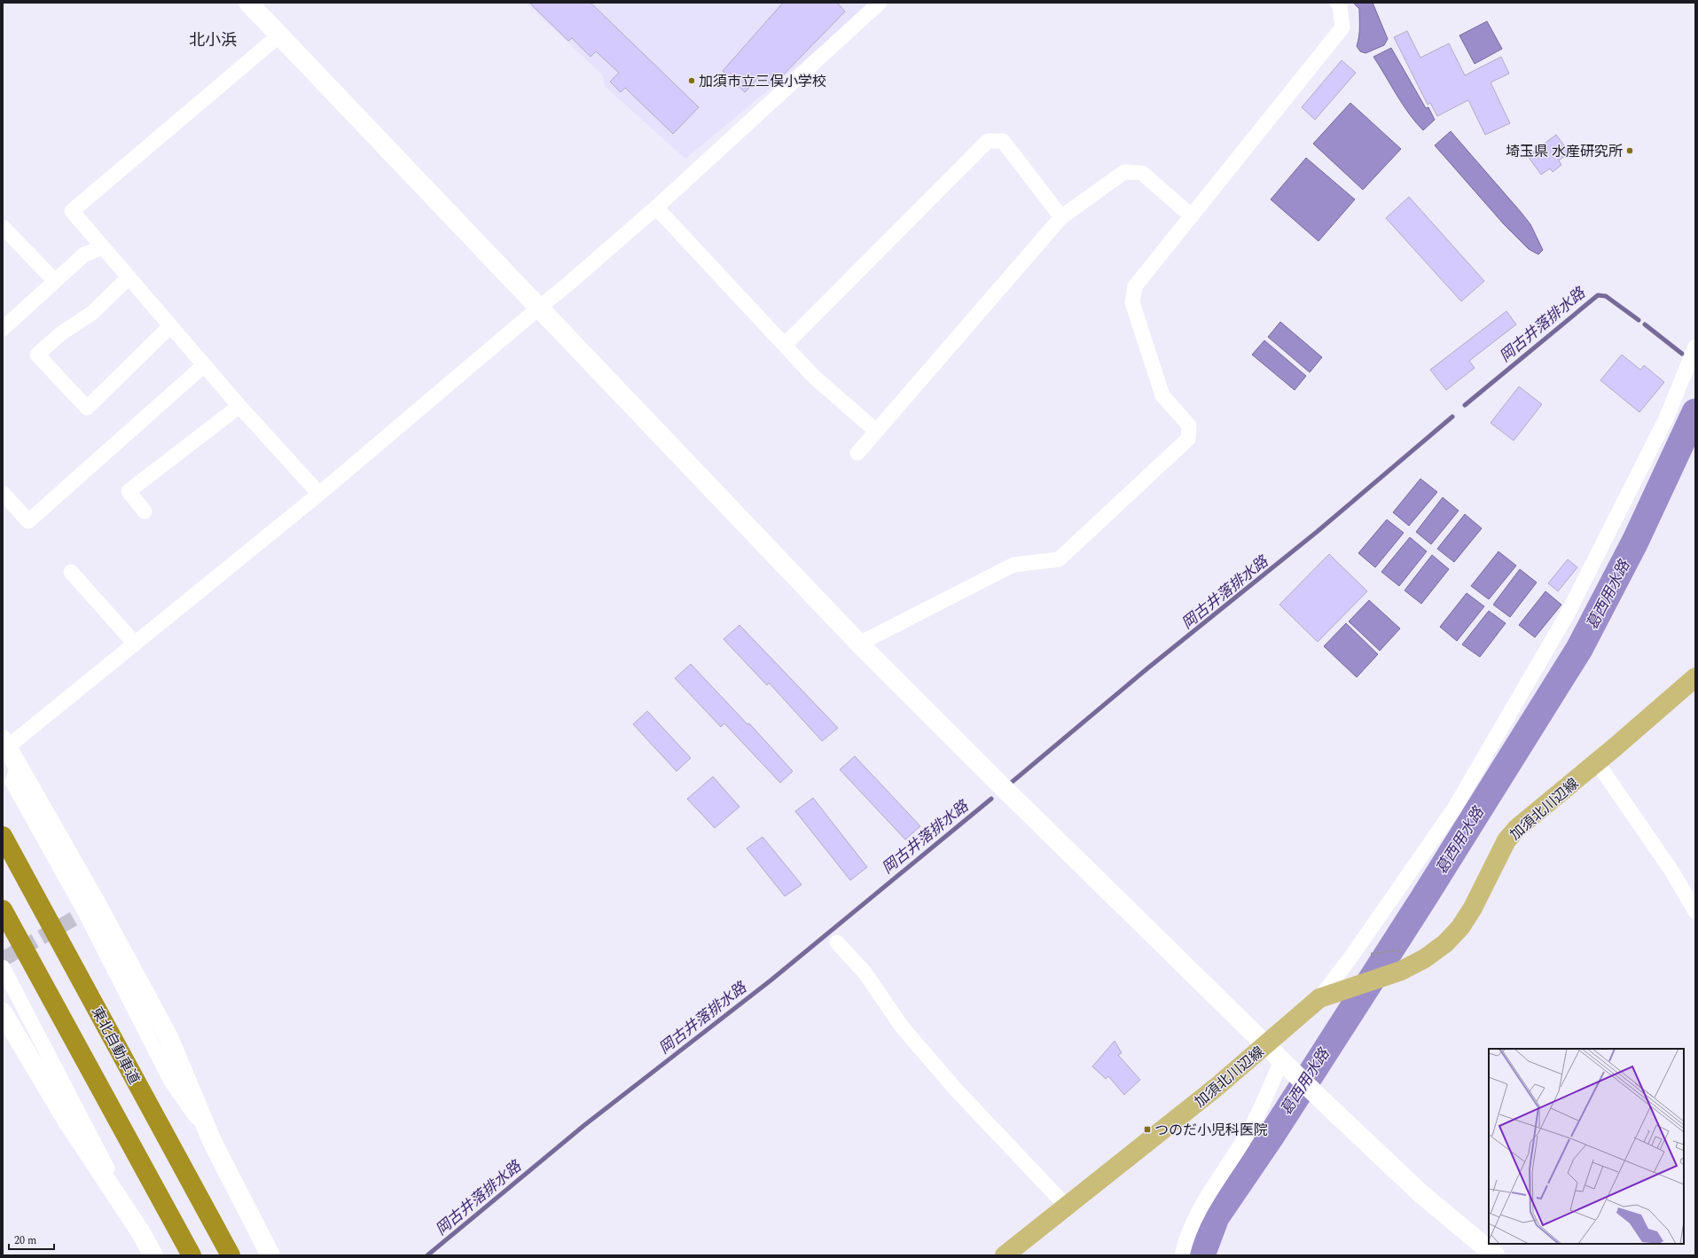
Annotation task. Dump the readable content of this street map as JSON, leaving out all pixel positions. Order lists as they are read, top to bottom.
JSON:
{
  "streets": {
    "highway": ["東北自動車道"],
    "main road": ["加須北川辺線"]
  },
  "districts": ["北小浜"],
  "water": ["岡古井落排水路", "葛西用水路"],
  "places": {
    "other": ["加須市立三俣小学校", "埼玉県 水産研究所"],
    "transit": ["つのだ小児科医院"]
  },
  "scale_bar": "20 m"
}
